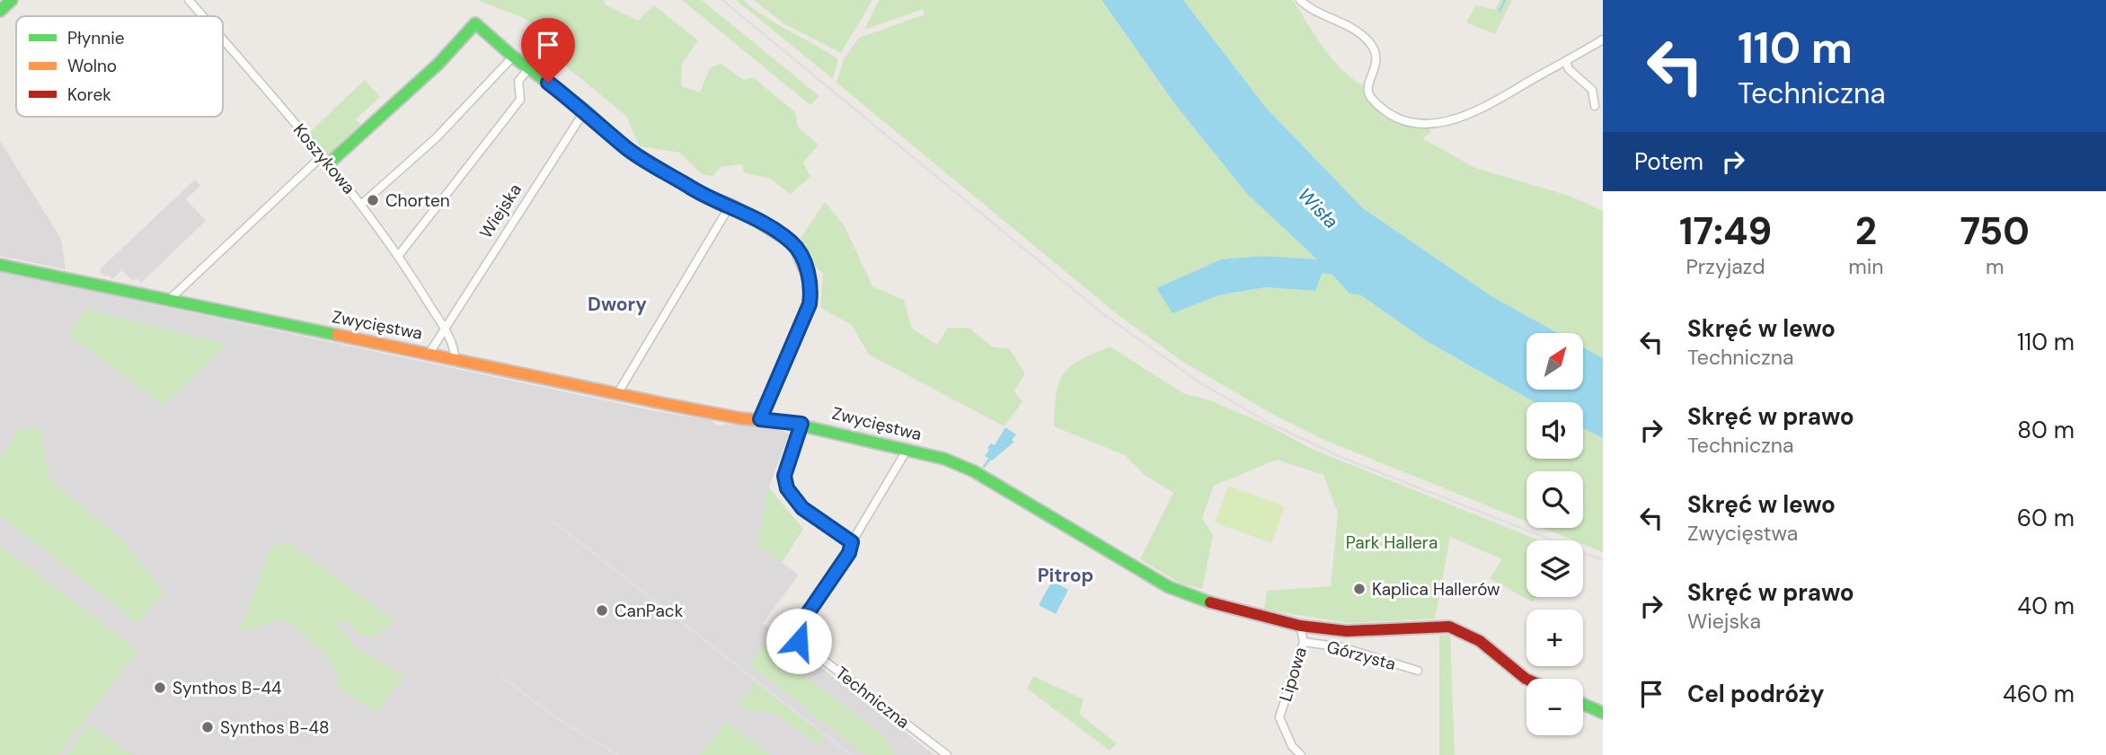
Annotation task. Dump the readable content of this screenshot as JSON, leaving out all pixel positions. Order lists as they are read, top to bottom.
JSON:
{
  "streets": {
    "street": [
      "Koszykowa",
      "Wiejska",
      "Zwycięstwa",
      "Górzysta",
      "Lipowa",
      "Techniczna"
    ]
  },
  "crossings": [
    ["Koszykowa", "Wiejska"],
    ["Koszykowa", "Zwycięstwa"],
    ["Zwycięstwa", "Lipowa"],
    ["Zwycięstwa", "Techniczna"],
    ["Górzysta", "Lipowa"]
  ],
  "districts": ["Dwory", "Pitrop"],
  "water": ["Wisła"],
  "parks": ["Park Hallera"],
  "places": [
    "Chorten",
    "Kaplica Hallerów",
    "CanPack",
    "Synthos B-44",
    "Synthos B-48"
  ],
  "legend": ["Płynnie", "Wolno", "Korek"],
  "north": "top right",
  "page": {
    "turn": ["110 m", "Techniczna"],
    "then": "Potem",
    "eta": [
      "17:49",
      "Przyjazd",
      "2",
      "min",
      "750",
      "m"
    ],
    "list": [
      {
        "name": "Skręć w lewo",
        "note": "Techniczna",
        "value": "110 m"
      },
      {
        "name": "Skręć w prawo",
        "note": "Techniczna",
        "value": "80 m"
      },
      {
        "name": "Skręć w lewo",
        "note": "Zwycięstwa",
        "value": "60 m"
      },
      {
        "name": "Skręć w prawo",
        "note": "Wiejska",
        "value": "40 m"
      },
      {
        "name": "Cel podróży",
        "value": "460 m"
      }
    ],
    "map_buttons": ["+", "−"]
  }
}
